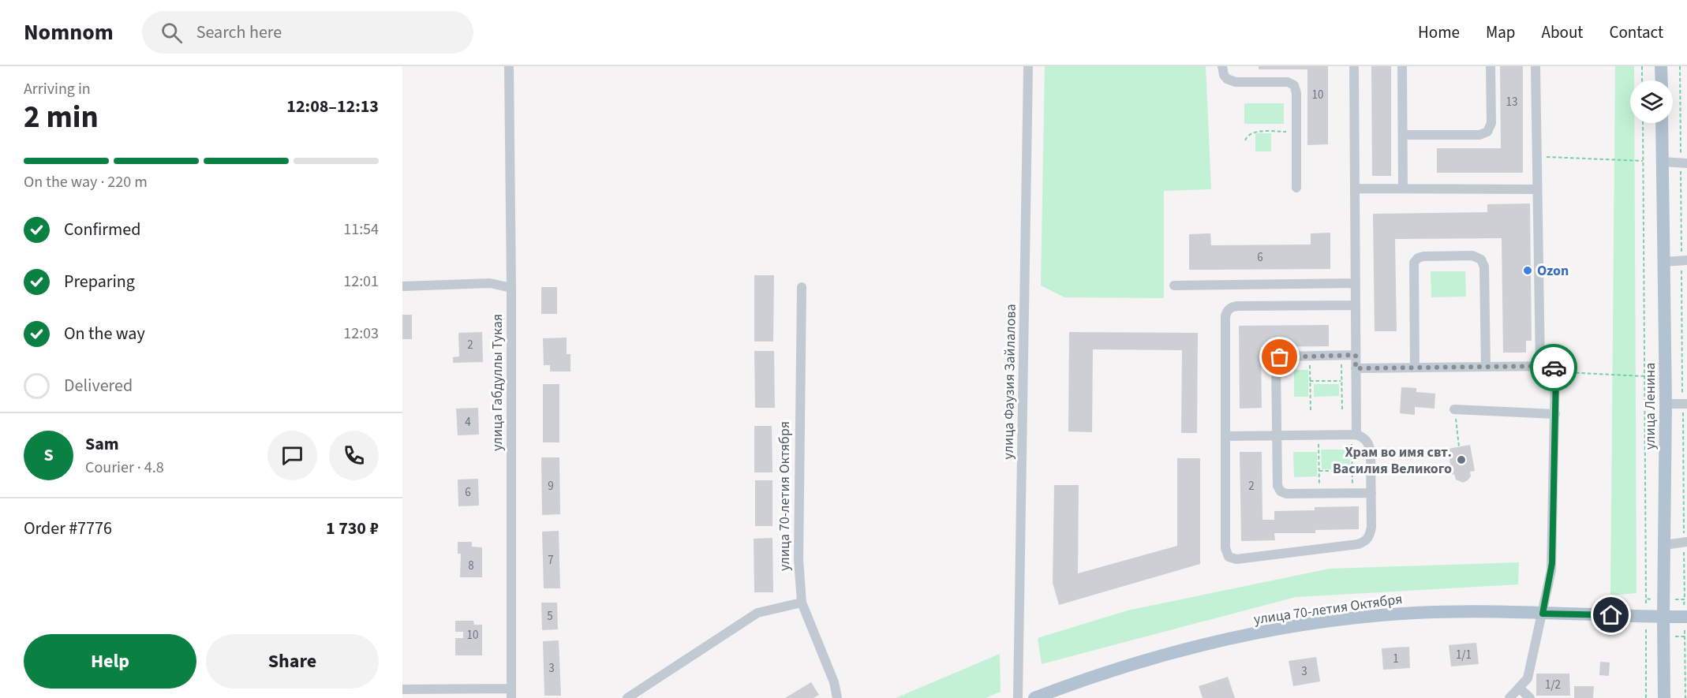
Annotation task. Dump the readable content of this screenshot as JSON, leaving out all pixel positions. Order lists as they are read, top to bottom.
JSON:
{
  "streets": {
    "main road": ["улица Ленина", "улица 70-летия Октября"],
    "street": ["улица Фаузия Зайлалова", "улица Габдуллы Тукая"]
  },
  "crossings": [
    ["улица Ленина", "улица 70-летия Октября"]
  ],
  "places": ["Ozon", "Храм во имя свт. Василия Великого"],
  "house_numbers": [
    "10",
    "13",
    "6",
    "2",
    "4",
    "9",
    "2",
    "6",
    "7",
    "8",
    "5",
    "10",
    "1/1",
    "1",
    "3",
    "3",
    "1/2"
  ],
  "page": {
    "header": "Nomnom",
    "search": "Search here",
    "nav": [
      "Home",
      "Map",
      "About",
      "Contact"
    ],
    "heading": ["2 min", "Arriving in", "12:08–12:13"],
    "panel": [
      "Sam",
      "Courier · 4.8",
      "Order #7776",
      "1 730 ₽"
    ],
    "bar": "On the way · 220 m",
    "list": [
      ["Confirmed", "11:54"],
      ["Preparing", "12:01"],
      ["On the way", "12:03"],
      "Delivered"
    ],
    "round": "S",
    "buttons": ["Help", "Share"]
  }
}
